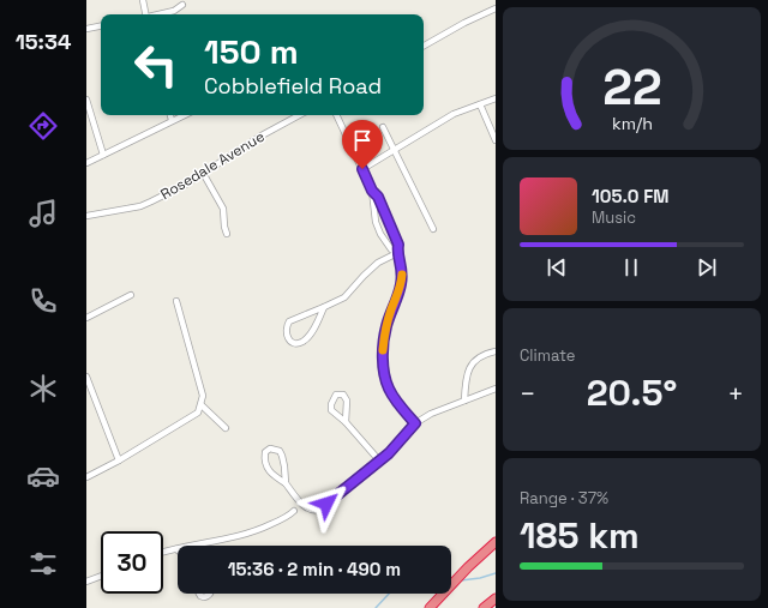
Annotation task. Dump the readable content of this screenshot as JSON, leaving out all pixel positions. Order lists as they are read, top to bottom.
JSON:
{
  "streets": {
    "street": ["Rosedale Avenue"]
  },
  "page": {
    "tabs": "15:34",
    "turn": ["150 m", "Cobblefield Road"],
    "song": ["105.0 FM", "Music"],
    "tile": [
      "Climate",
      ["Range · 37%", "185 km"]
    ],
    "heat": ["−", "20.5°", "+"],
    "limit": "30",
    "trip": "15:36 · 2 min · 490 m",
    "gauge": ["22", "km/h"]
  }
}
